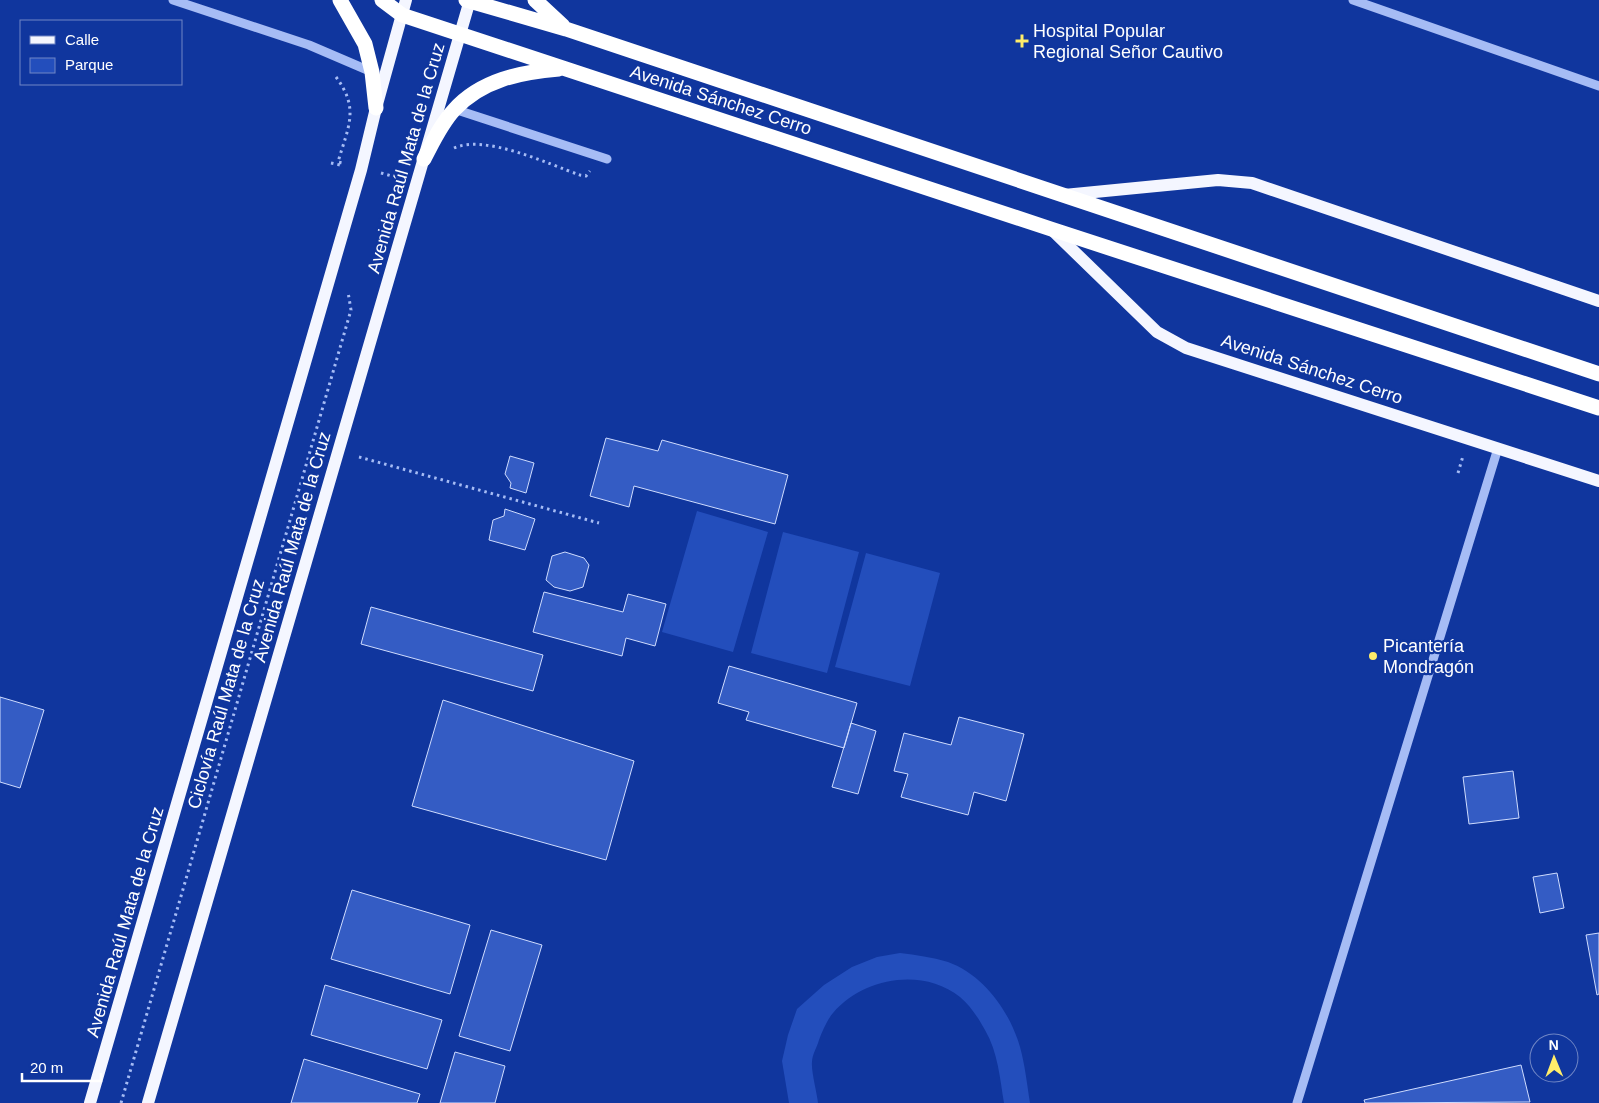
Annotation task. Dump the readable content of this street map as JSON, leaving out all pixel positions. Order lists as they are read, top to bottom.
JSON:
{
  "streets": {
    "highway": ["Avenida Sánchez Cerro"],
    "main road": ["Avenida Raúl Mata de la Cruz"],
    "path": ["Ciclovía Raúl Mata de la Cruz"]
  },
  "crossings": [
    ["Avenida Sánchez Cerro", "Avenida Raúl Mata de la Cruz"]
  ],
  "places": {
    "health": ["Hospital Popular Regional Señor Cautivo"],
    "other": ["Picantería Mondragón"]
  },
  "legend": ["Calle", "Parque"],
  "scale_bar": "20 m",
  "north": "top"
}
